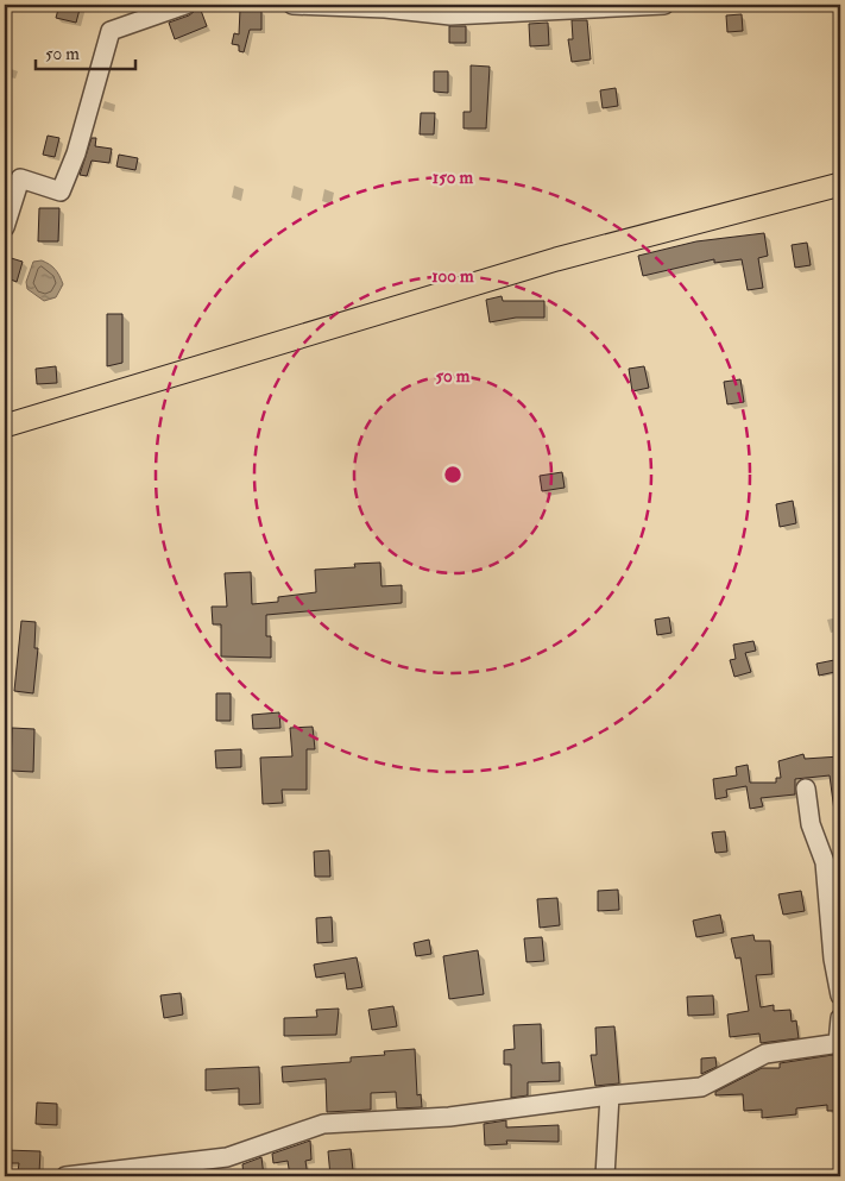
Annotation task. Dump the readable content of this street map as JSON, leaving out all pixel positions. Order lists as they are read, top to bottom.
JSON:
{
  "scale_bar": "50 m",
  "rings": ["150 m", "100 m", "50 m"]
}
